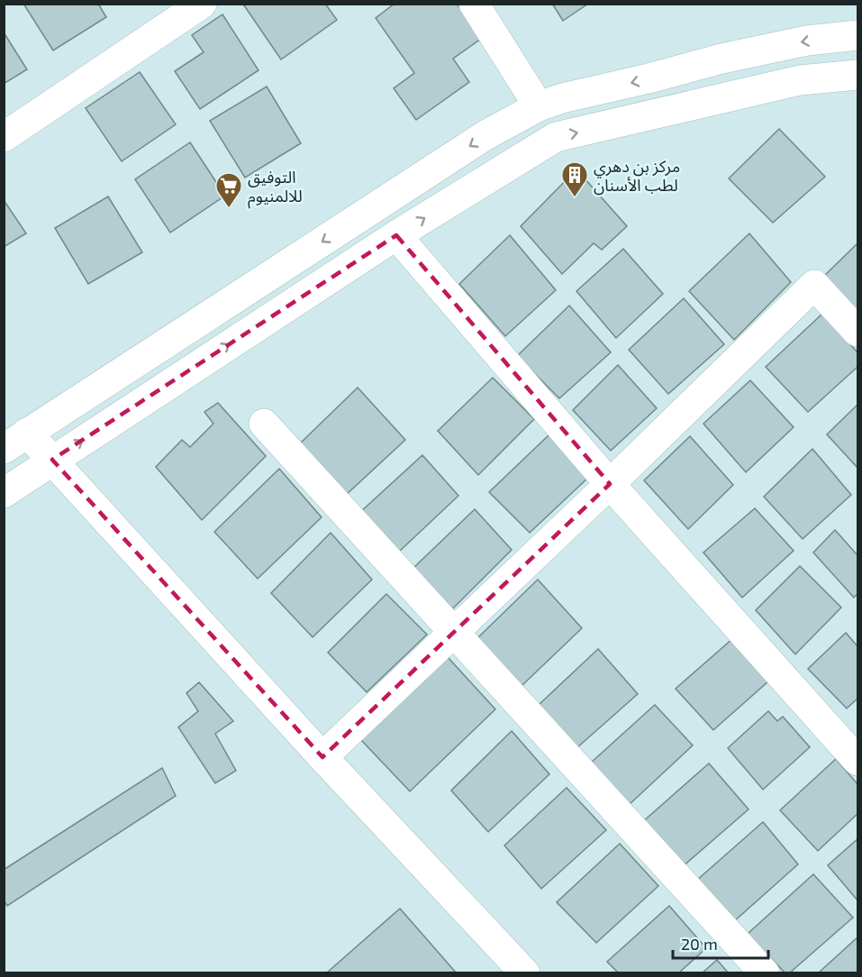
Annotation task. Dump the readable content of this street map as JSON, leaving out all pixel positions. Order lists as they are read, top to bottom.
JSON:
{
  "places": {
    "building": ["مركز بن دهري لطب الأسنان"],
    "supermarket": ["التوفيق للالمنيوم"]
  },
  "scale_bar": "20 m"
}
